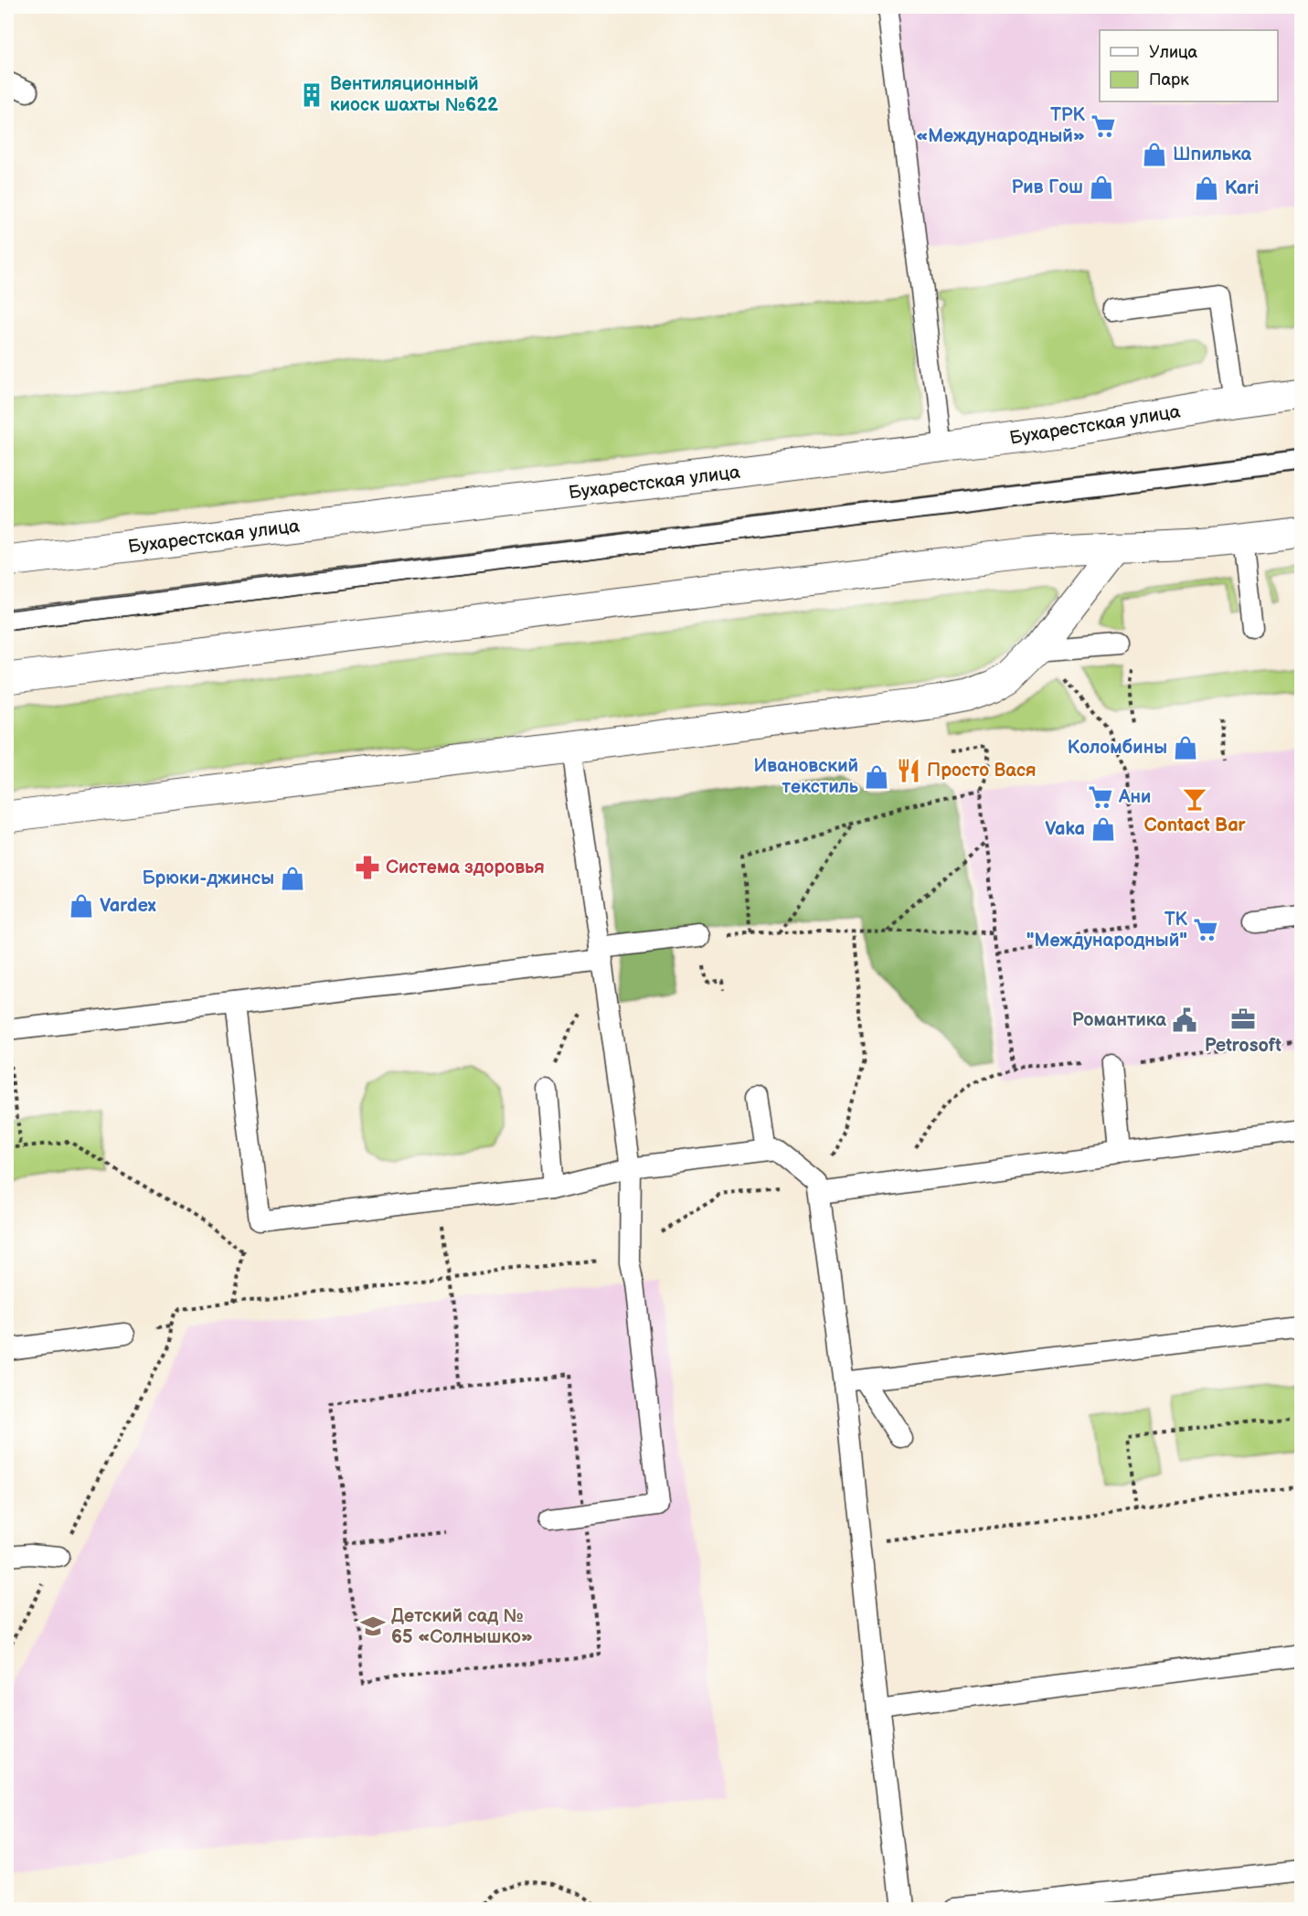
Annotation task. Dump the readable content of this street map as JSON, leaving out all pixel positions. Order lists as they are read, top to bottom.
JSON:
{
  "streets": {
    "main road": ["Бухарестская улица"]
  },
  "places": {
    "building": ["Вентиляционный киоск шахты №622"],
    "supermarket": ["ТРК «Международный»", "Ани", "ТК \"Международный\""],
    "shop": [
      "Шпилька",
      "Рив Гош",
      "Kari",
      "Коломбины",
      "Ивановский текстиль",
      "Vaka",
      "Брюки-джинсы",
      "Vardex"
    ],
    "restaurant": ["Просто Вася"],
    "bar": ["Contact Bar"],
    "pharmacy": ["Система здоровья"],
    "office": ["Petrosoft"],
    "public building": ["Романтика"],
    "school or university": ["Детский сад № 65 «Солнышко»"]
  },
  "legend": ["Улица", "Парк"]
}
